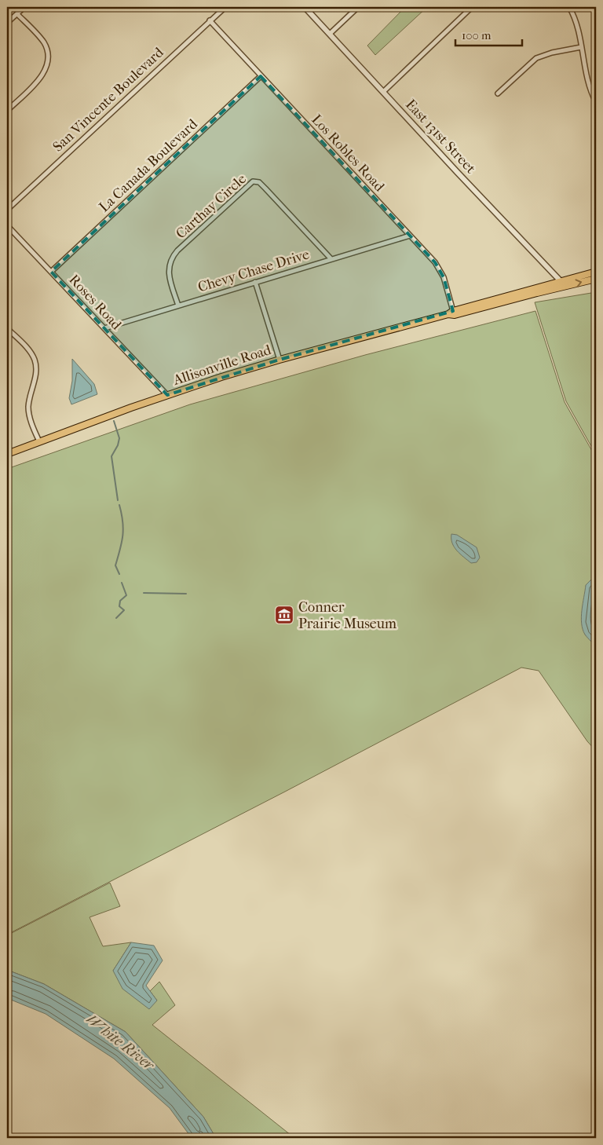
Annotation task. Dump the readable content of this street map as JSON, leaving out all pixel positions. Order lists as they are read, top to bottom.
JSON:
{
  "streets": {
    "main road": ["Allisonville Road"],
    "street": [
      "San Vincente Boulevard",
      "East 131st Street",
      "Los Robles Road",
      "La Canada Boulevard",
      "Carthay Circle",
      "Chevy Chase Drive",
      "Roses Road"
    ]
  },
  "crossings": [
    ["San Vincente Boulevard", "Los Robles Road"],
    ["East 131st Street", "Allisonville Road"],
    ["Los Robles Road", "La Canada Boulevard"],
    ["Los Robles Road", "Chevy Chase Drive"],
    ["Los Robles Road", "Allisonville Road"],
    ["La Canada Boulevard", "Roses Road"],
    ["Carthay Circle", "Chevy Chase Drive"],
    ["Chevy Chase Drive", "Roses Road"],
    ["Roses Road", "Allisonville Road"]
  ],
  "water": ["White River"],
  "places": {
    "museum": ["Conner Prairie Museum"]
  },
  "scale_bar": "100 m"
}
